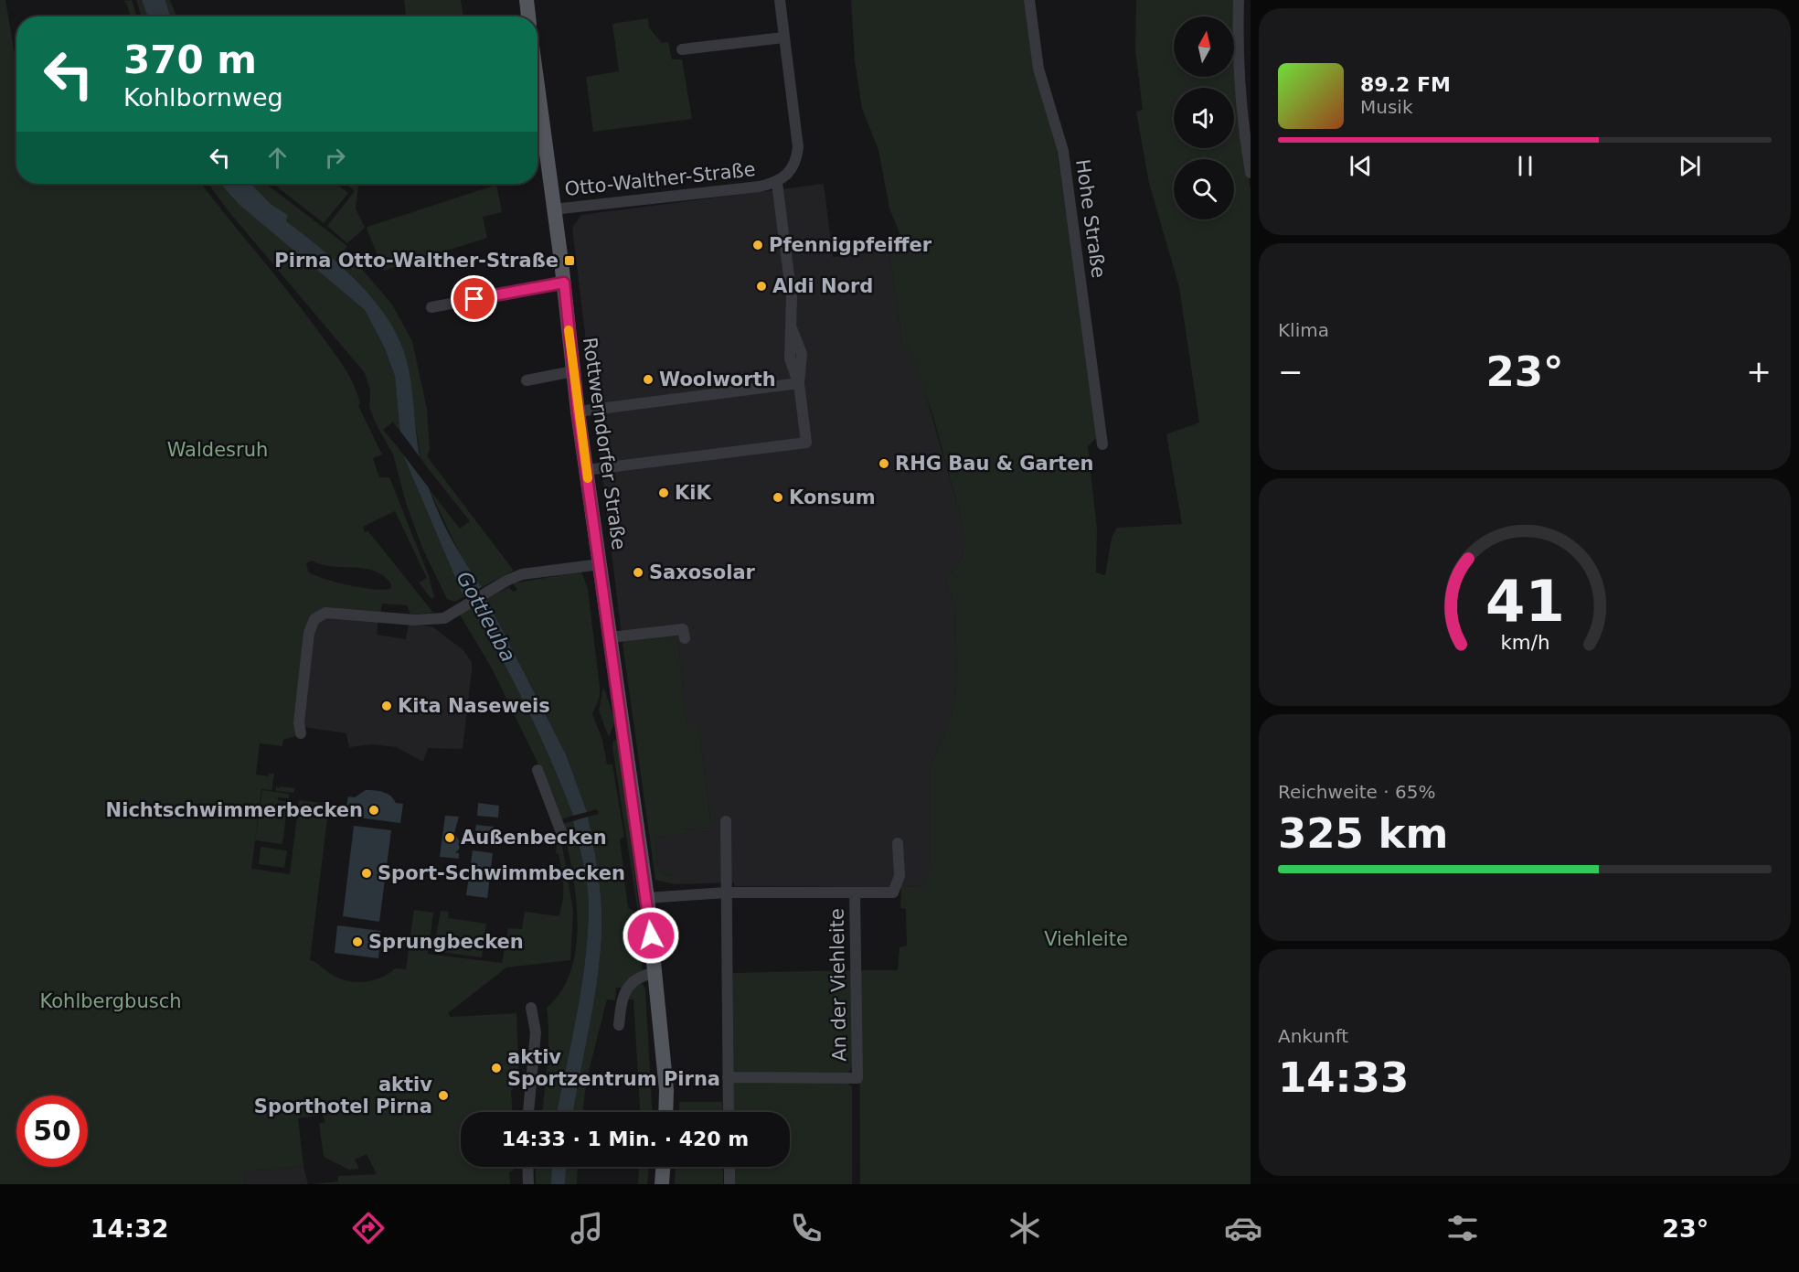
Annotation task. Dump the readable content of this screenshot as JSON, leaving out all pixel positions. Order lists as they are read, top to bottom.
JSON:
{
  "streets": {
    "main road": ["Rottwerndorfer Straße"],
    "street": ["Otto-Walther-Straße", "Hohe Straße", "An der Viehleite"]
  },
  "crossings": [
    ["Otto-Walther-Straße", "Rottwerndorfer Straße"],
    ["Rottwerndorfer Straße", "An der Viehleite"]
  ],
  "water": ["Gottleuba"],
  "parks": ["Waldesruh", "Viehleite", "Kohlbergbusch"],
  "places": {
    "other": [
      "Pfennigpfeiffer",
      "Aldi Nord",
      "Woolworth",
      "RHG Bau & Garten",
      "KiK",
      "Konsum",
      "Saxosolar",
      "Kita Naseweis",
      "Nichtschwimmerbecken",
      "Außenbecken",
      "Sport-Schwimmbecken",
      "Sprungbecken",
      "aktiv Sportzentrum Pirna",
      "aktiv Sporthotel Pirna"
    ],
    "transit": ["Pirna Otto-Walther-Straße"]
  },
  "north": "top",
  "page": {
    "turn": ["370 m", "Kohlbornweg"],
    "song": ["89.2 FM", "Musik"],
    "tile": [
      "Klima",
      ["Reichweite · 65%", "325 km"],
      ["Ankunft", "14:33"]
    ],
    "heat": ["−", "23°", "+"],
    "limit": "50",
    "trip": "14:33 · 1 Min. · 420 m",
    "tabs": ["14:32", "23°"],
    "gauge": ["41", "km/h"]
  }
}
